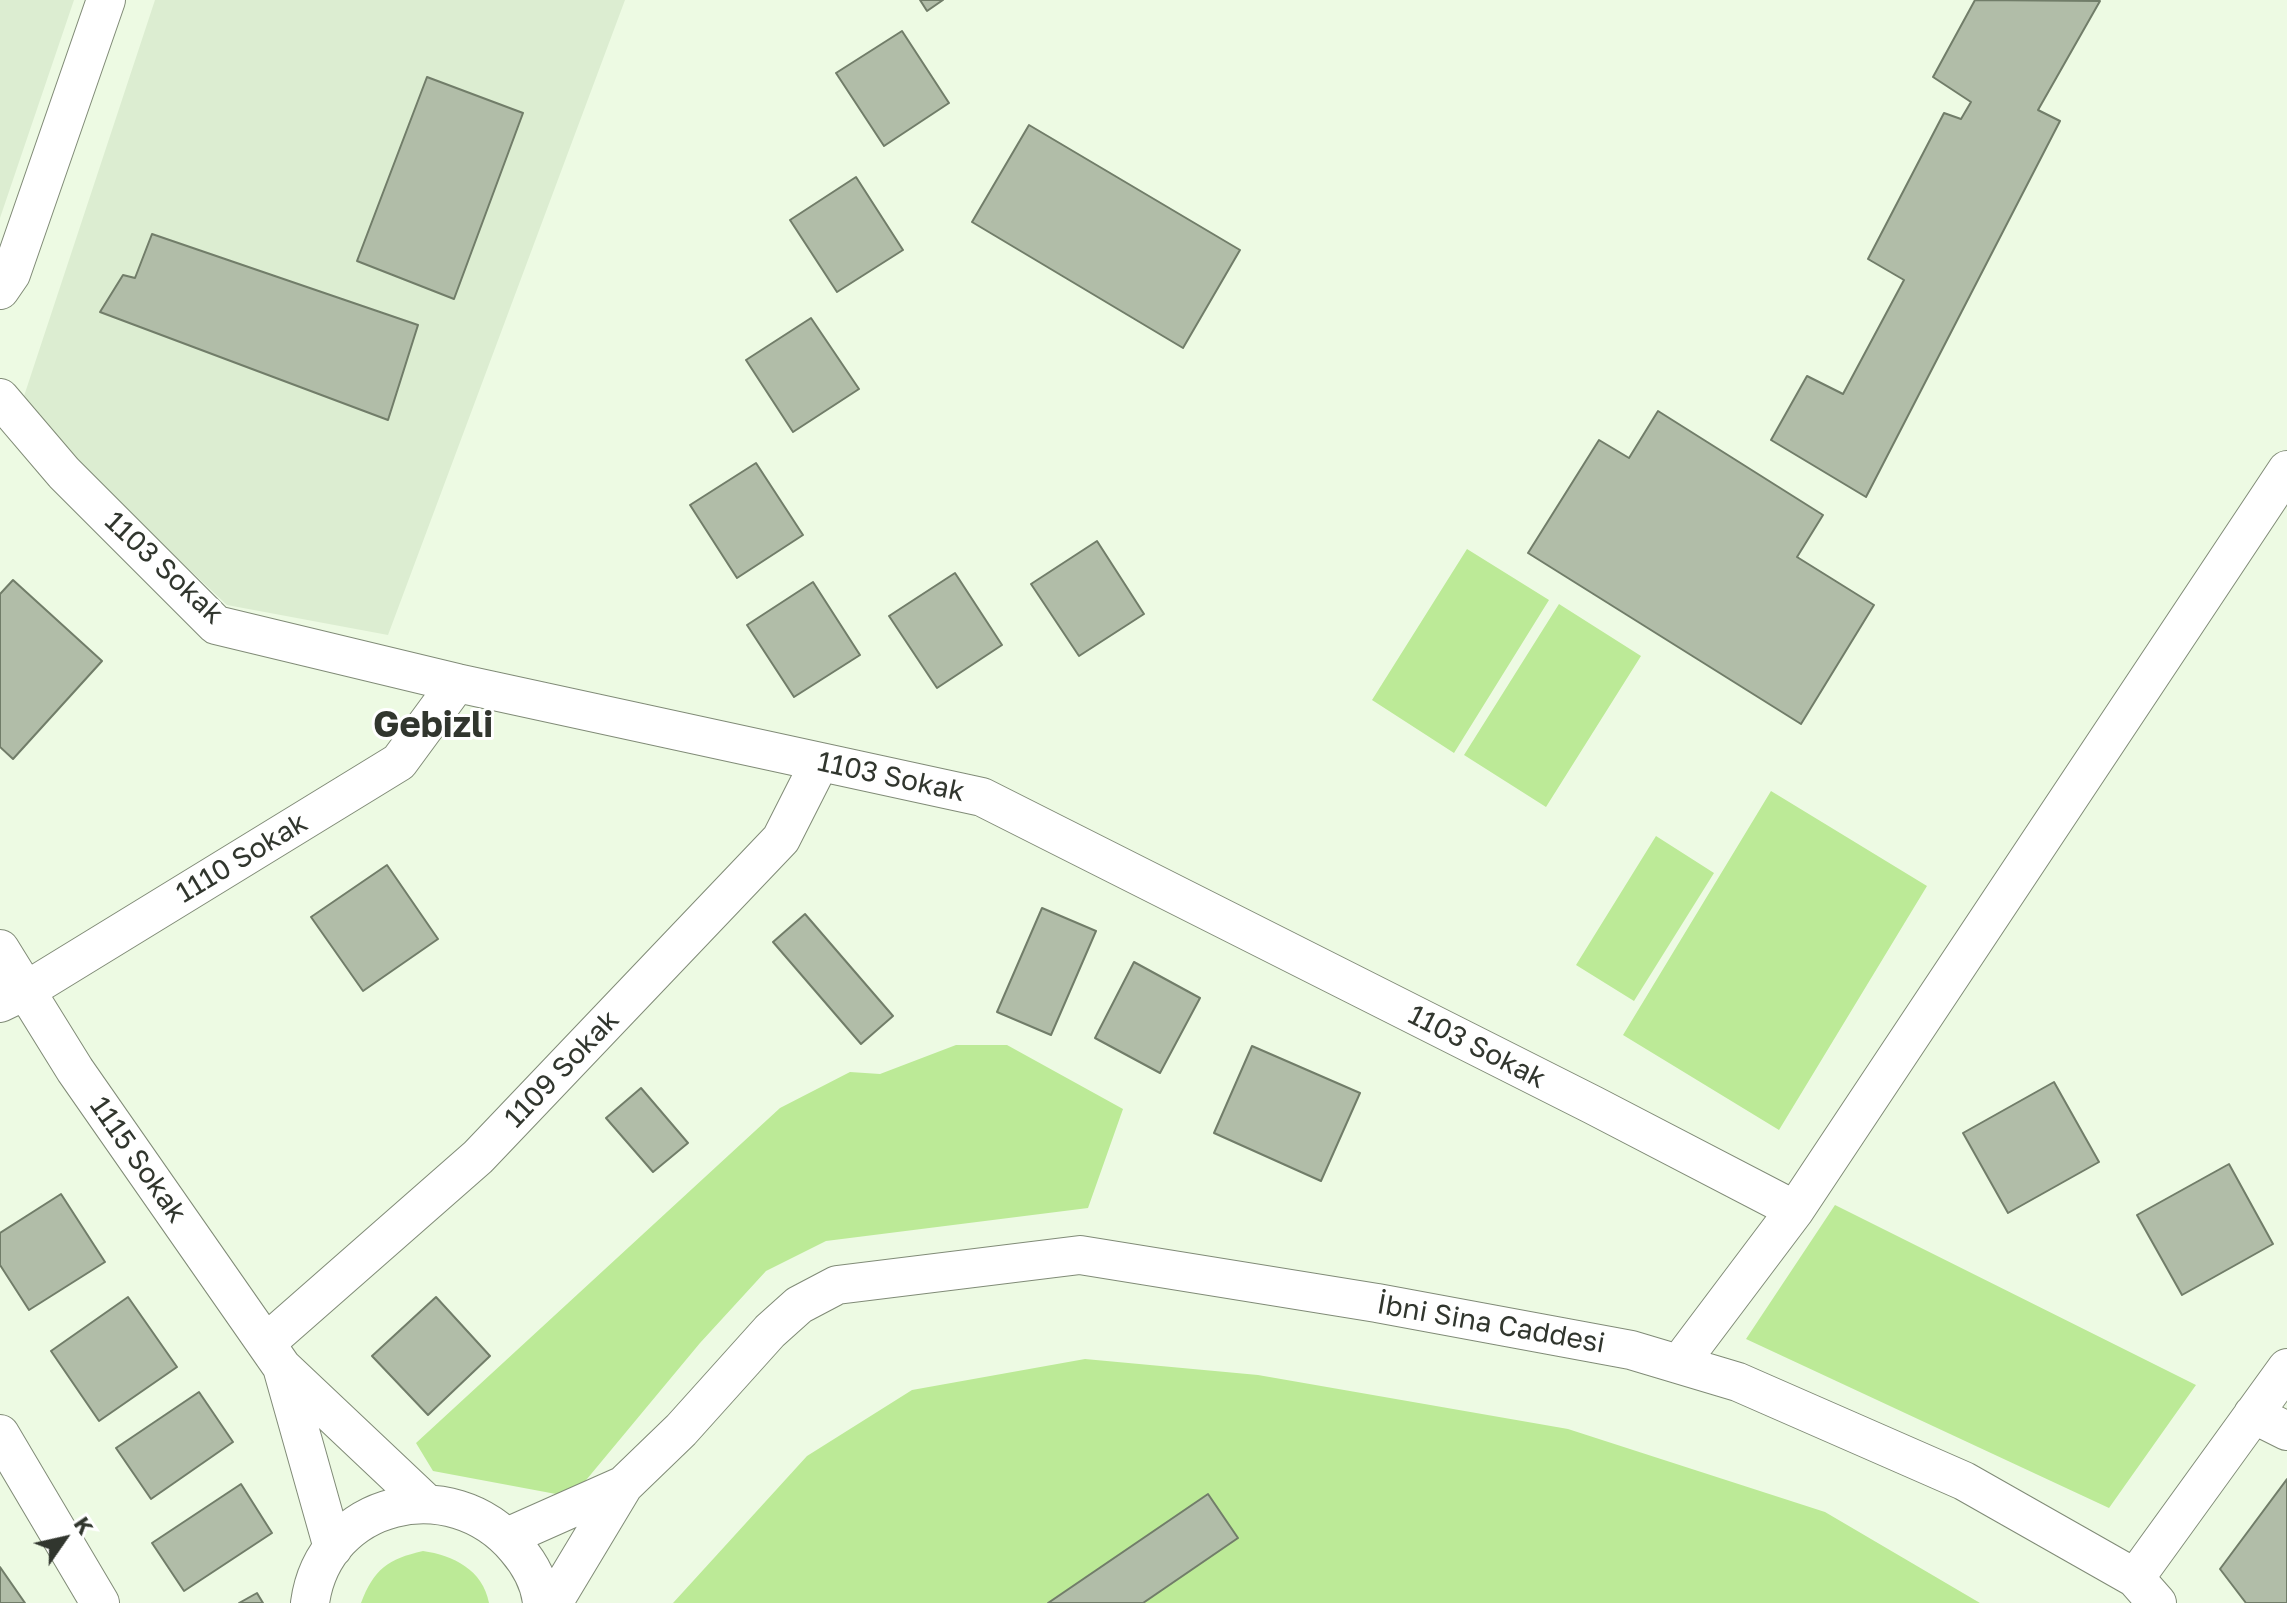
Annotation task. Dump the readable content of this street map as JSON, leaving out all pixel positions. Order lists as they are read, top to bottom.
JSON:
{
  "streets": {
    "street": [
      "1103 Sokak",
      "1110 Sokak",
      "1109 Sokak",
      "1115 Sokak",
      "İbni Sina Caddesi"
    ]
  },
  "crossings": [
    ["1103 Sokak", "1110 Sokak"],
    ["1103 Sokak", "1109 Sokak"],
    ["1110 Sokak", "1115 Sokak"],
    ["1109 Sokak", "1115 Sokak"]
  ],
  "districts": ["Gebizli"],
  "north": "top right"
}
